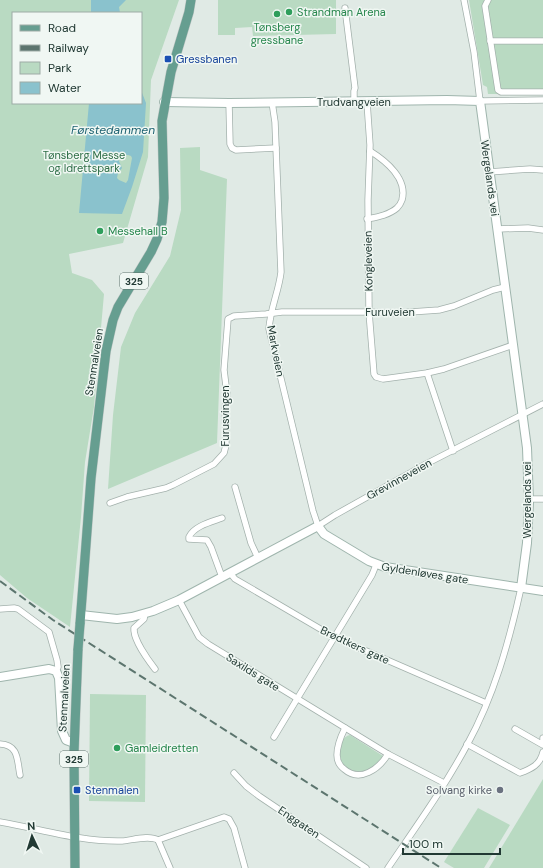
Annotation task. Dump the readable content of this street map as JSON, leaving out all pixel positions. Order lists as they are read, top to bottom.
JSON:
{
  "streets": {
    "main road": [
      "Trudvangveien",
      "Wergelands vei",
      "325",
      "Stenmalveien",
      "Grevinneveien",
      "Gyldenløves gate"
    ],
    "street": [
      "Kongleveien",
      "Furuveien",
      "Markveien",
      "Furusvingen",
      "Brødtkers gate",
      "Saxilds gate",
      "Enggaten"
    ]
  },
  "crossings": [
    ["Trudvangveien", "Wergelands vei"],
    ["Trudvangveien", "Kongleveien"],
    ["Trudvangveien", "Markveien"],
    ["Trudvangveien", "Stenmalveien"],
    ["Wergelands vei", "Furuveien"],
    ["Wergelands vei", "Grevinneveien"],
    ["Wergelands vei", "Gyldenløves gate"],
    ["Wergelands vei", "Brødtkers gate"],
    ["Wergelands vei", "Saxilds gate"],
    ["Kongleveien", "Furuveien"],
    ["Furuveien", "Markveien"],
    ["Furuveien", "Furusvingen"],
    ["Markveien", "Furusvingen"],
    ["Markveien", "Grevinneveien"],
    ["Markveien", "Gyldenløves gate"],
    ["Stenmalveien", "Grevinneveien"],
    ["Grevinneveien", "Gyldenløves gate"],
    ["Grevinneveien", "Brødtkers gate"],
    ["Grevinneveien", "Saxilds gate"]
  ],
  "water": ["Førstedammen"],
  "parks": ["Tønsberg Messe og Idrettspark"],
  "places": {
    "other": [
      "Strandman Arena",
      "Tønsberg gressbane",
      "Messehall B",
      "Gamleidretten",
      "Solvang kirke"
    ],
    "transit": ["Gressbanen", "Stenmalen"]
  },
  "legend": [
    "Road",
    "Railway",
    "Park",
    "Water"
  ],
  "scale_bar": "100 m",
  "north": "top"
}
